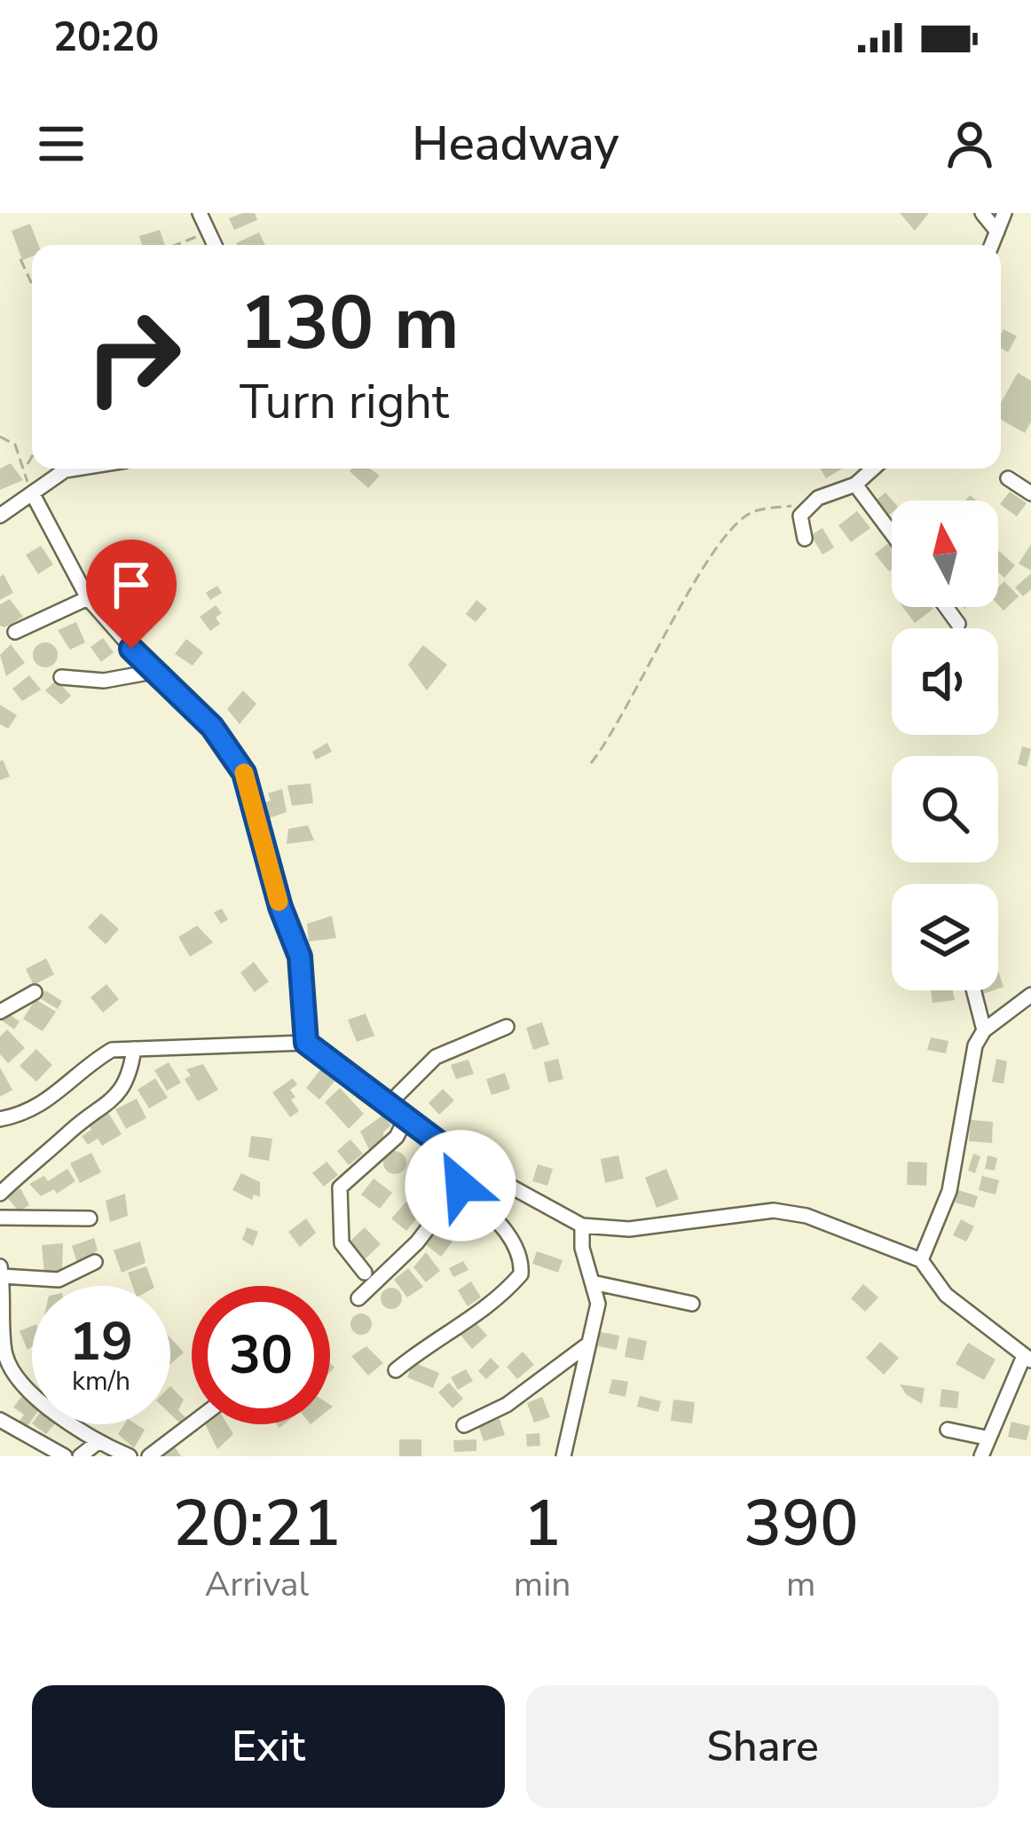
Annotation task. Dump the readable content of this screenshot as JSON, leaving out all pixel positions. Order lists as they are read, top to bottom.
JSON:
{
  "north": "top",
  "page": {
    "status": "20:20",
    "header": "Headway",
    "turn": ["130 m", "Turn right"],
    "speed": "19 km/h",
    "limit": "30",
    "eta": [
      "20:21",
      "Arrival",
      "1",
      "min",
      "390",
      "m"
    ],
    "buttons": ["Exit", "Share"]
  }
}
